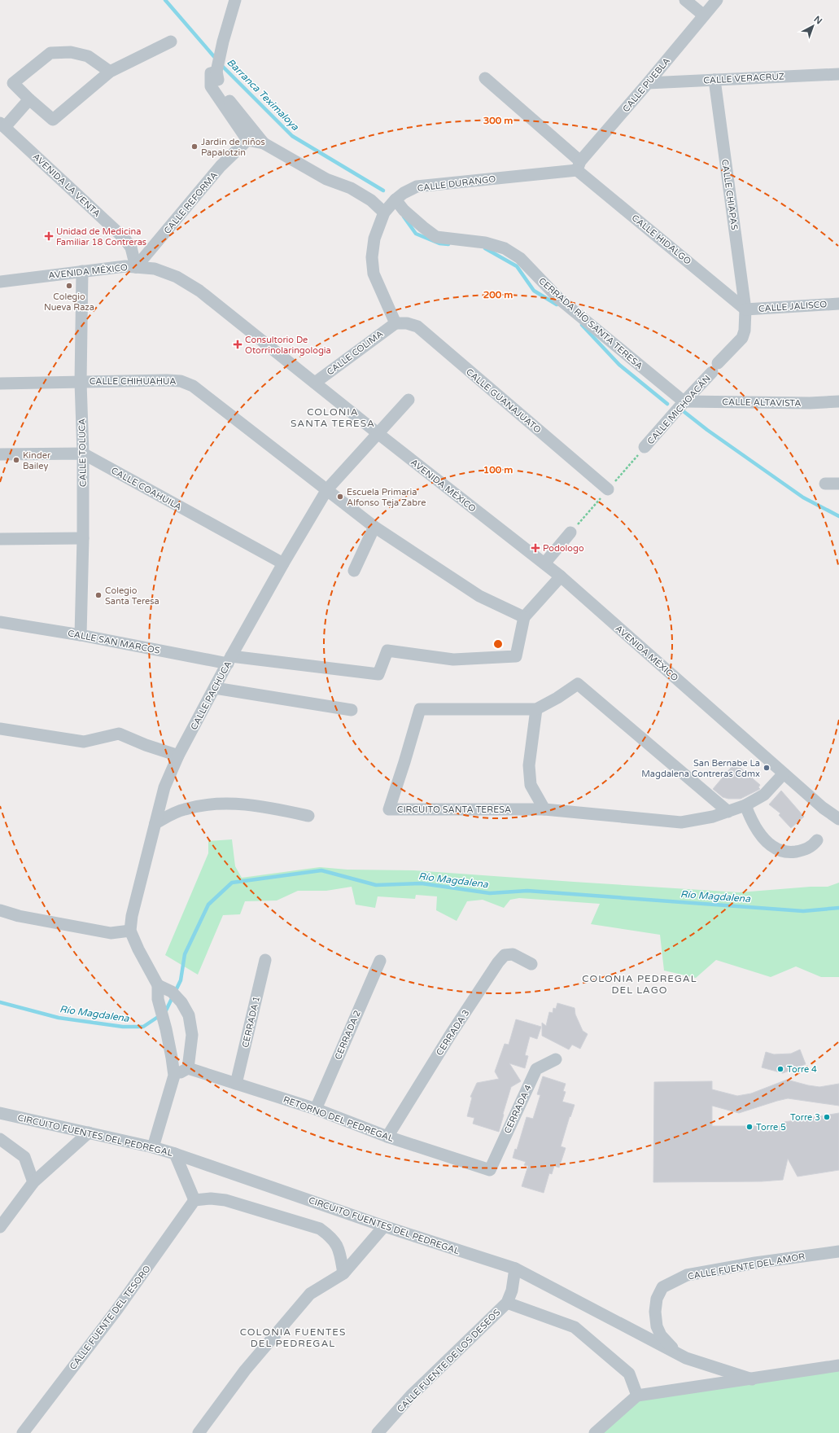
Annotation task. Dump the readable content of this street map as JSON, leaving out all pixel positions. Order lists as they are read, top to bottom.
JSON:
{
  "streets": {
    "street": [
      "CALLE VERACRUZ",
      "CALLE PUEBLA",
      "CALLE DURANGO",
      "AVENIDA LA VENTA",
      "CALLE CHIAPAS",
      "CALLE REFORMA",
      "CALLE HIDALGO",
      "AVENIDA MÉXICO",
      "CALLE JALISCO",
      "CERRADA RÍO SANTA TERESA",
      "CALLE COLIMA",
      "CALLE CHIHUAHUA",
      "CALLE GUANAJUATO",
      "CALLE ALTAVISTA",
      "CALLE MICHOACÁN",
      "CALLE TOLUCA",
      "CALLE COAHUILA",
      "CALLE SAN MARCOS",
      "CALLE PACHUCA",
      "CIRCUITO SANTA TERESA",
      "CERRADA 1",
      "CERRADA 3",
      "CERRADA 2",
      "CERRADA 4",
      "RETORNO DEL PEDREGAL",
      "CIRCUITO FUENTES DEL PEDREGAL",
      "CALLE FUENTE DEL AMOR",
      "CALLE FUENTE DEL TESORO",
      "CALLE FUENTE DE LOS DESEOS"
    ]
  },
  "crossings": [
    ["CALLE VERACRUZ", "CALLE PUEBLA"],
    ["CALLE VERACRUZ", "CALLE CHIAPAS"],
    ["CALLE PUEBLA", "CALLE DURANGO"],
    ["CALLE PUEBLA", "CALLE HIDALGO"],
    ["CALLE DURANGO", "CALLE HIDALGO"],
    ["CALLE DURANGO", "CERRADA RÍO SANTA TERESA"],
    ["CALLE DURANGO", "CALLE COLIMA"],
    ["CALLE DURANGO", "CALLE GUANAJUATO"],
    ["AVENIDA LA VENTA", "CALLE REFORMA"],
    ["AVENIDA LA VENTA", "AVENIDA MÉXICO"],
    ["CALLE CHIAPAS", "CALLE HIDALGO"],
    ["CALLE CHIAPAS", "CALLE JALISCO"],
    ["CALLE CHIAPAS", "CALLE MICHOACÁN"],
    ["CALLE REFORMA", "AVENIDA MÉXICO"],
    ["CALLE HIDALGO", "CALLE JALISCO"],
    ["CALLE HIDALGO", "CALLE MICHOACÁN"],
    ["AVENIDA MÉXICO", "CALLE COLIMA"],
    ["AVENIDA MÉXICO", "CALLE TOLUCA"],
    ["AVENIDA MÉXICO", "CALLE PACHUCA"],
    ["AVENIDA MÉXICO", "CIRCUITO SANTA TERESA"],
    ["CALLE JALISCO", "CALLE MICHOACÁN"],
    ["CERRADA RÍO SANTA TERESA", "CALLE ALTAVISTA"],
    ["CERRADA RÍO SANTA TERESA", "CALLE MICHOACÁN"],
    ["CALLE COLIMA", "CALLE GUANAJUATO"],
    ["CALLE CHIHUAHUA", "CALLE TOLUCA"],
    ["CALLE CHIHUAHUA", "CALLE SAN MARCOS"],
    ["CALLE CHIHUAHUA", "CALLE PACHUCA"],
    ["CALLE ALTAVISTA", "CALLE MICHOACÁN"],
    ["CALLE TOLUCA", "CALLE COAHUILA"],
    ["CALLE TOLUCA", "CALLE SAN MARCOS"],
    ["CALLE COAHUILA", "CALLE PACHUCA"],
    ["CALLE SAN MARCOS", "CALLE PACHUCA"],
    ["CERRADA 1", "RETORNO DEL PEDREGAL"],
    ["CERRADA 3", "RETORNO DEL PEDREGAL"],
    ["CERRADA 2", "RETORNO DEL PEDREGAL"],
    ["CERRADA 4", "RETORNO DEL PEDREGAL"],
    ["CIRCUITO FUENTES DEL PEDREGAL", "CALLE FUENTE DEL AMOR"],
    ["CIRCUITO FUENTES DEL PEDREGAL", "CALLE FUENTE DE LOS DESEOS"]
  ],
  "districts": ["COLONIA SANTA TERESA", "COLONIA PEDREGAL DEL LAGO", "COLONIA FUENTES DEL PEDREGAL"],
  "water": ["Barranca Teximaloya", "Río Magdalena"],
  "places": {
    "other": [
      "Jardin de niños Papalotzin",
      "Colegio Nueva Raza",
      "Kinder Bailey",
      "Escuela Primaria Alfonso Teja Zabre",
      "Colegio Santa Teresa",
      "San Bernabe La Magdalena Contreras Cdmx",
      "Torre 4",
      "Torre 3",
      "Torre 5"
    ],
    "health": ["Unidad de Medicina Familiar 18 Contreras", "Consultorio De Otorrinolaringologia", "Podologo"]
  },
  "north": "top right",
  "rings": ["300 m", "200 m", "100 m"]
}
